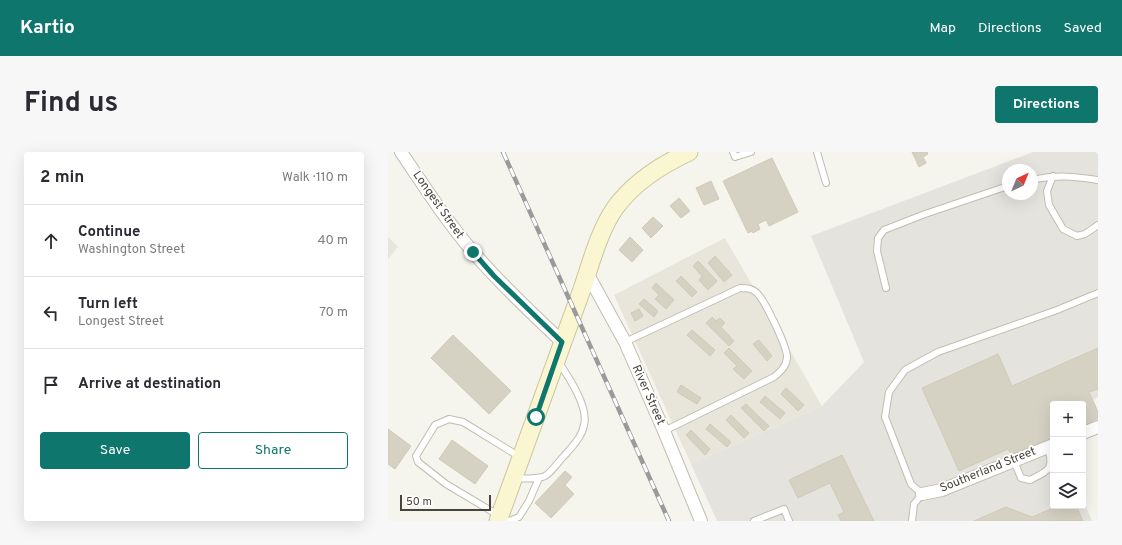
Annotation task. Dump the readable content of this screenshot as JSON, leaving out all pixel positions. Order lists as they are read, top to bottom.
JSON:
{
  "streets": {
    "street": ["Longest Street", "River Street", "Southerland Street"]
  },
  "scale_bar": "50 m",
  "north": "top right",
  "page": {
    "header": "Kartio",
    "nav": ["Map", "Directions", "Saved"],
    "title": "Find us",
    "buttons": [
      "Directions",
      ["Save", "Share"]
    ],
    "heading": ["2 min", "Walk · 110 m"],
    "list": [
      ["Continue", "Washington Street", "40 m"],
      ["Turn left", "Longest Street", "70 m"],
      "Arrive at destination"
    ],
    "map_buttons": ["+", "−"],
    "scale": "50 m"
  }
}
